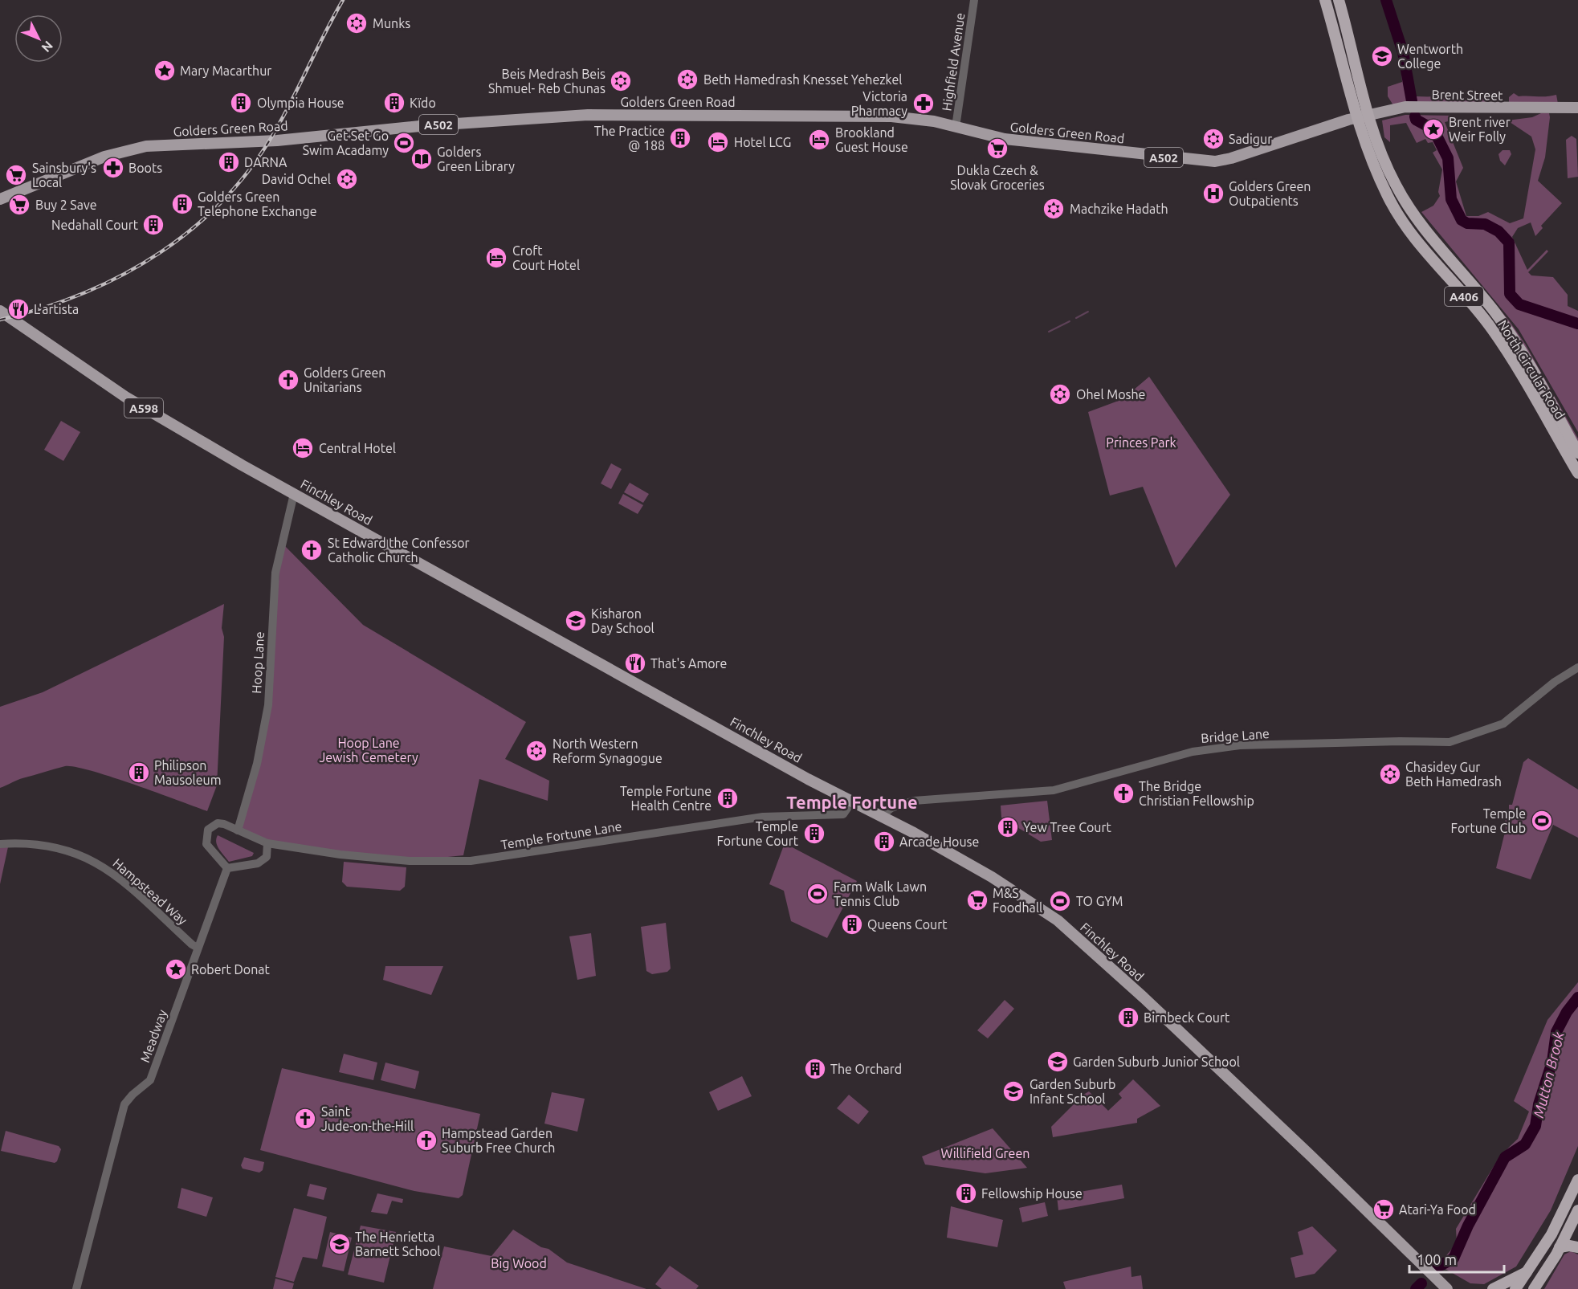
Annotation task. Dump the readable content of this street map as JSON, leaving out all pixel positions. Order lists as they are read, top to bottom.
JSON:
{
  "streets": {
    "highway": ["A406", "North Circular Road"],
    "main road": [
      "Brent Street",
      "Golders Green Road",
      "A502",
      "A598",
      "Finchley Road"
    ],
    "street": [
      "Highfield Avenue",
      "Hoop Lane",
      "Bridge Lane",
      "Temple Fortune Lane",
      "Hampstead Way",
      "Meadway"
    ]
  },
  "crossings": [
    ["Highfield Avenue", "Golders Green Road"],
    ["Brent Street", "Golders Green Road"],
    ["Brent Street", "North Circular Road"],
    ["Golders Green Road", "North Circular Road"],
    ["Finchley Road", "Hoop Lane"],
    ["Finchley Road", "Bridge Lane"],
    ["Finchley Road", "Temple Fortune Lane"],
    ["Hampstead Way", "Meadway"]
  ],
  "districts": ["Temple Fortune"],
  "water": ["Mutton Brook"],
  "parks": [
    "Princes Park",
    "Hoop Lane Jewish Cemetery",
    "Willifield Green",
    "Big Wood"
  ],
  "places": {
    "synagogue": [
      "Munks",
      "Beth Hamedrash Knesset Yehezkel",
      "Beis Medrash Beis Shmuel- Reb Chunas",
      "Sadigur",
      "David Ochel",
      "Machzike Hadath",
      "Ohel Moshe",
      "North Western Reform Synagogue",
      "Chasidey Gur Beth Hamedrash"
    ],
    "school or university": [
      "Wentworth College",
      "Kisharon Day School",
      "Garden Suburb Junior School",
      "Garden Suburb Infant School",
      "The Henrietta Barnett School"
    ],
    "place": ["Mary Macarthur", "Brent river Weir Folly", "Robert Donat"],
    "building": [
      "Olympia House",
      "Kïdo",
      "The Practice @ 188",
      "DARNA",
      "Golders Green Telephone Exchange",
      "Nedahall Court",
      "Philipson Mausoleum",
      "Temple Fortune Health Centre",
      "Yew Tree Court",
      "Temple Fortune Court",
      "Arcade House",
      "Queens Court",
      "Birnbeck Court",
      "The Orchard",
      "Fellowship House"
    ],
    "pharmacy": ["Victoria Pharmacy", "Boots"],
    "hotel": [
      "Brookland Guest House",
      "Hotel LCG",
      "Croft Court Hotel",
      "Central Hotel"
    ],
    "sports": [
      "Get Set Go Swim Acadamy",
      "Temple Fortune Club",
      "Farm Walk Lawn Tennis Club",
      "TO GYM"
    ],
    "supermarket": [
      "Dukla Czech & Slovak Groceries",
      "Sainsbury's Local",
      "Buy 2 Save",
      "M&S Foodhall",
      "Atari-Ya Food"
    ],
    "library": ["Golders Green Library"],
    "hospital": ["Golders Green Outpatients"],
    "restaurant": ["L'artista", "That's Amore"],
    "church": [
      "Golders Green Unitarians",
      "St Edward the Confessor Catholic Church",
      "The Bridge Christian Fellowship",
      "Saint Jude-on-the-Hill",
      "Hampstead Garden Suburb Free Church"
    ]
  },
  "scale_bar": "100 m",
  "north": "bottom right"
}
